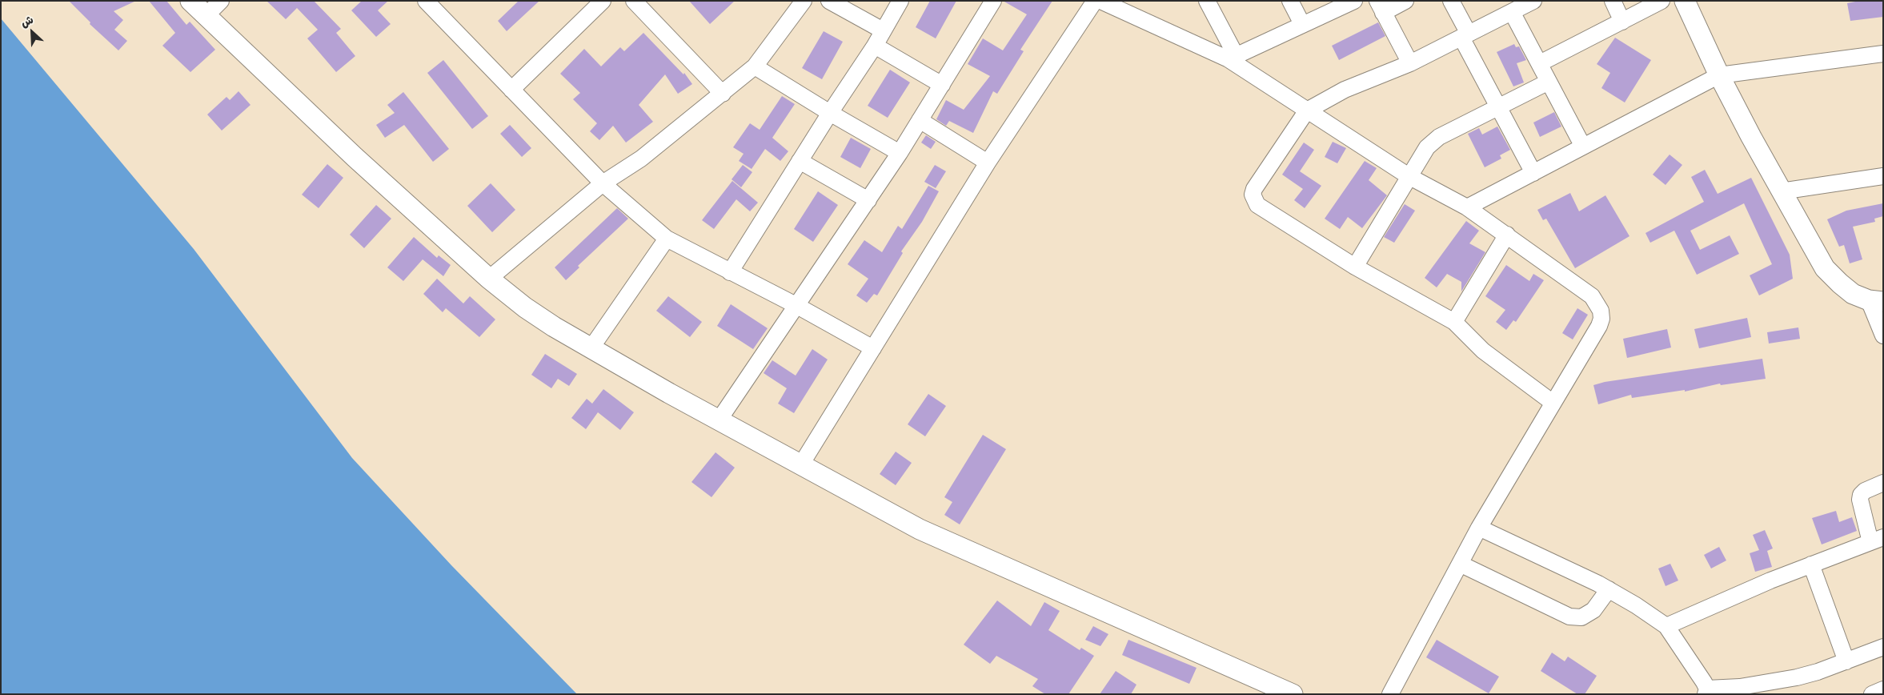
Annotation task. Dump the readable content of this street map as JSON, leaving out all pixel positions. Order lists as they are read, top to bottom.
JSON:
{
  "north": "top left"
}
